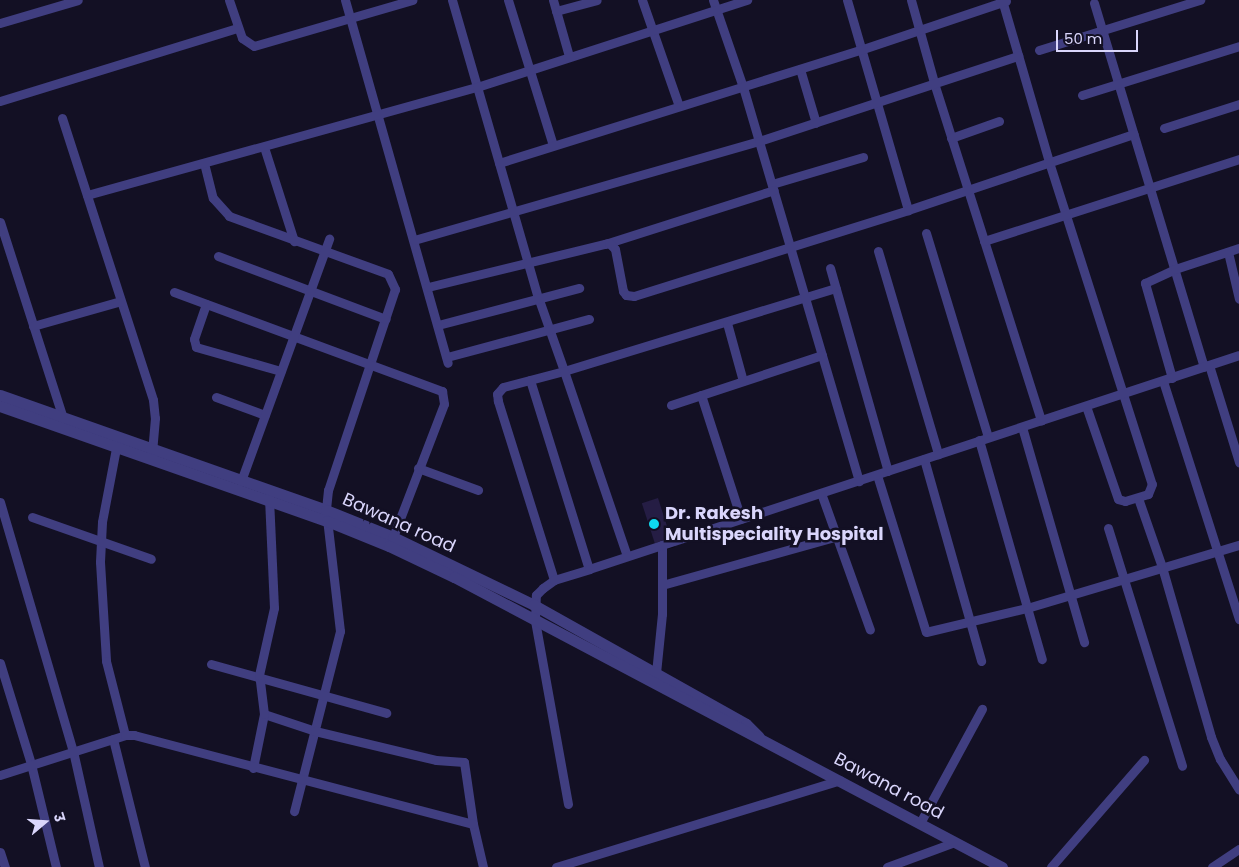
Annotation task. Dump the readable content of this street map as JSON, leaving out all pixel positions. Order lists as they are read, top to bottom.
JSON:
{
  "streets": {
    "street": ["Bawana road"]
  },
  "places": ["Dr. Rakesh Multispeciality Hospital"],
  "scale_bar": "50 m",
  "north": "right"
}
